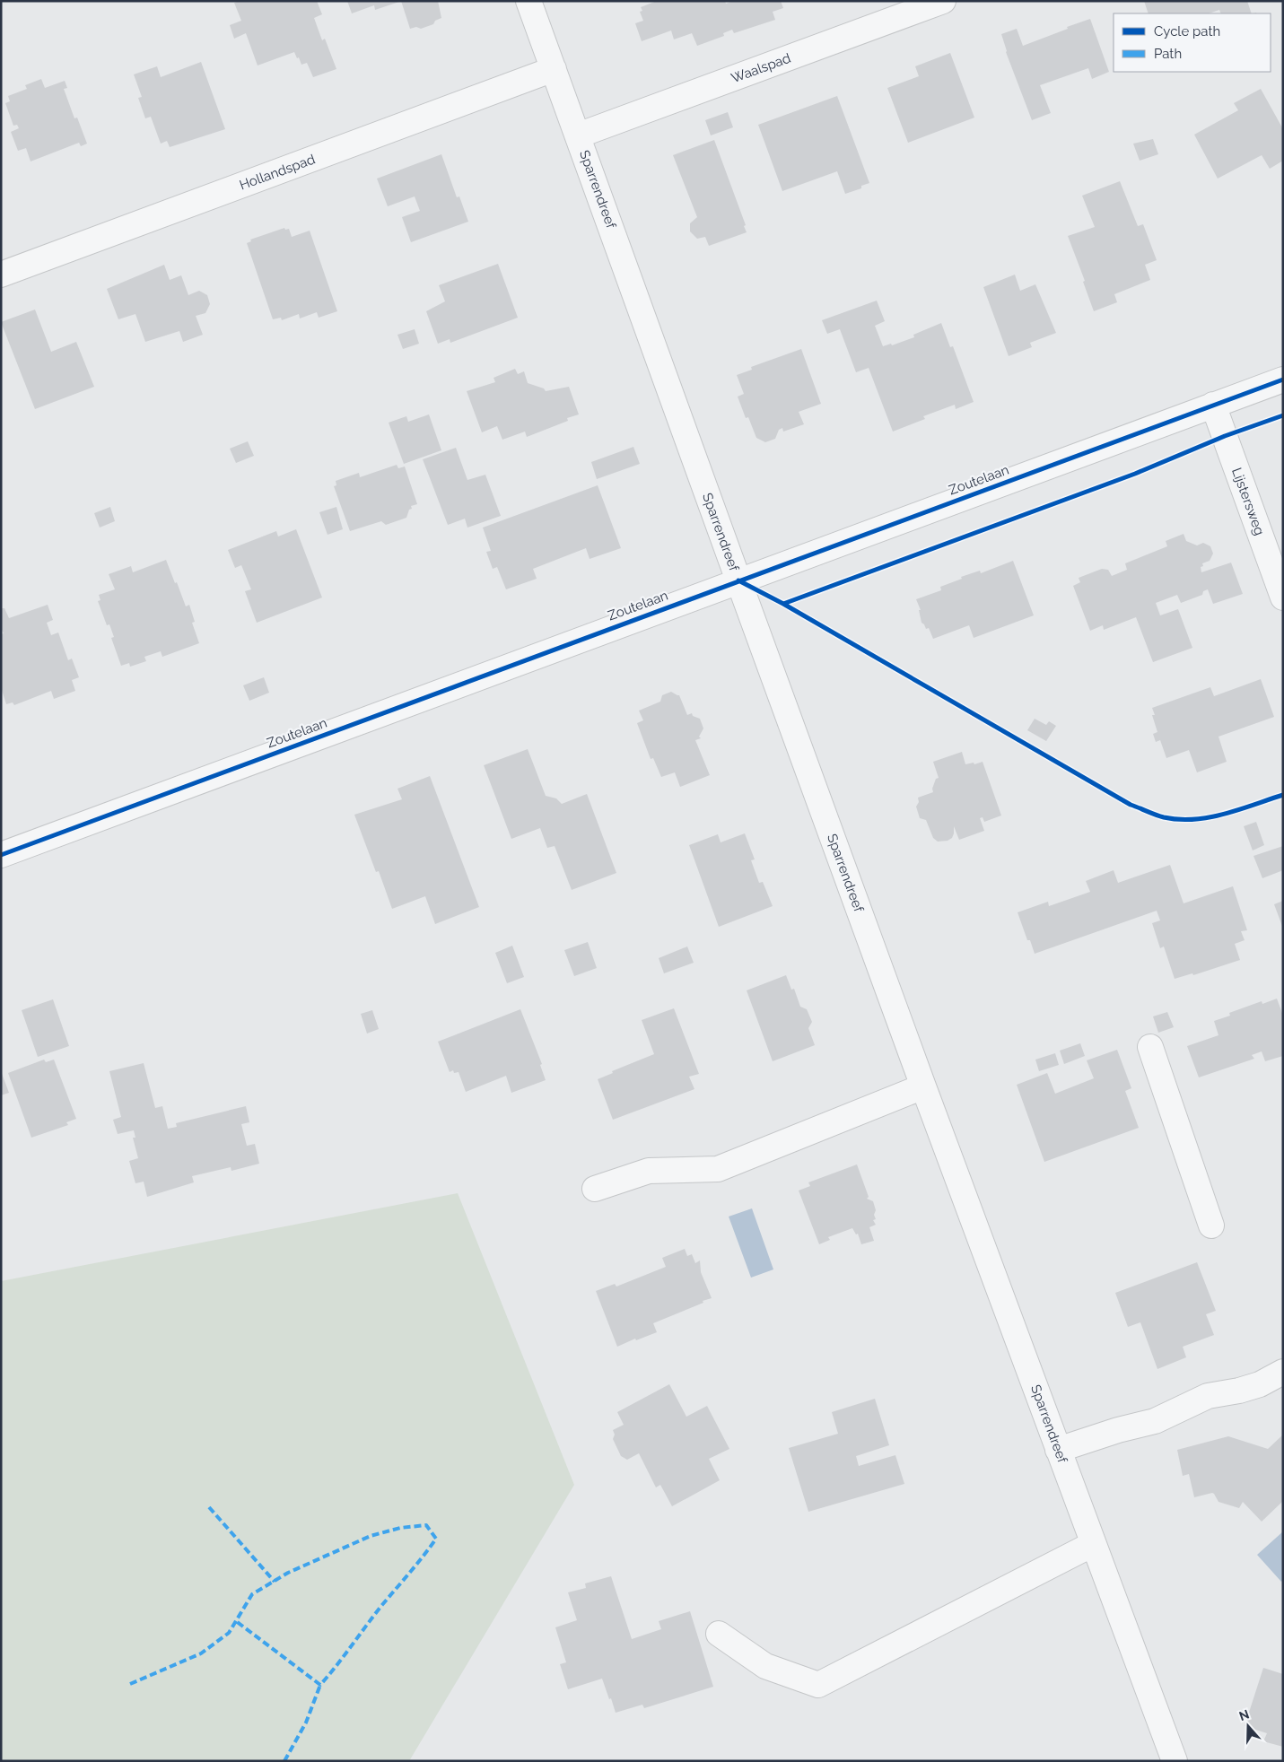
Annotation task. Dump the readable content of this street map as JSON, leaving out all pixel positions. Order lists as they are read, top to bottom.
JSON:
{
  "streets": {
    "street": [
      "Waalspad",
      "Hollandspad",
      "Sparrendreef",
      "Zoutelaan",
      "Lijstersweg"
    ]
  },
  "crossings": [
    ["Waalspad", "Sparrendreef"],
    ["Hollandspad", "Sparrendreef"],
    ["Sparrendreef", "Zoutelaan"],
    ["Zoutelaan", "Lijstersweg"]
  ],
  "legend": ["Cycle path", "Path"],
  "north": "top"
}
